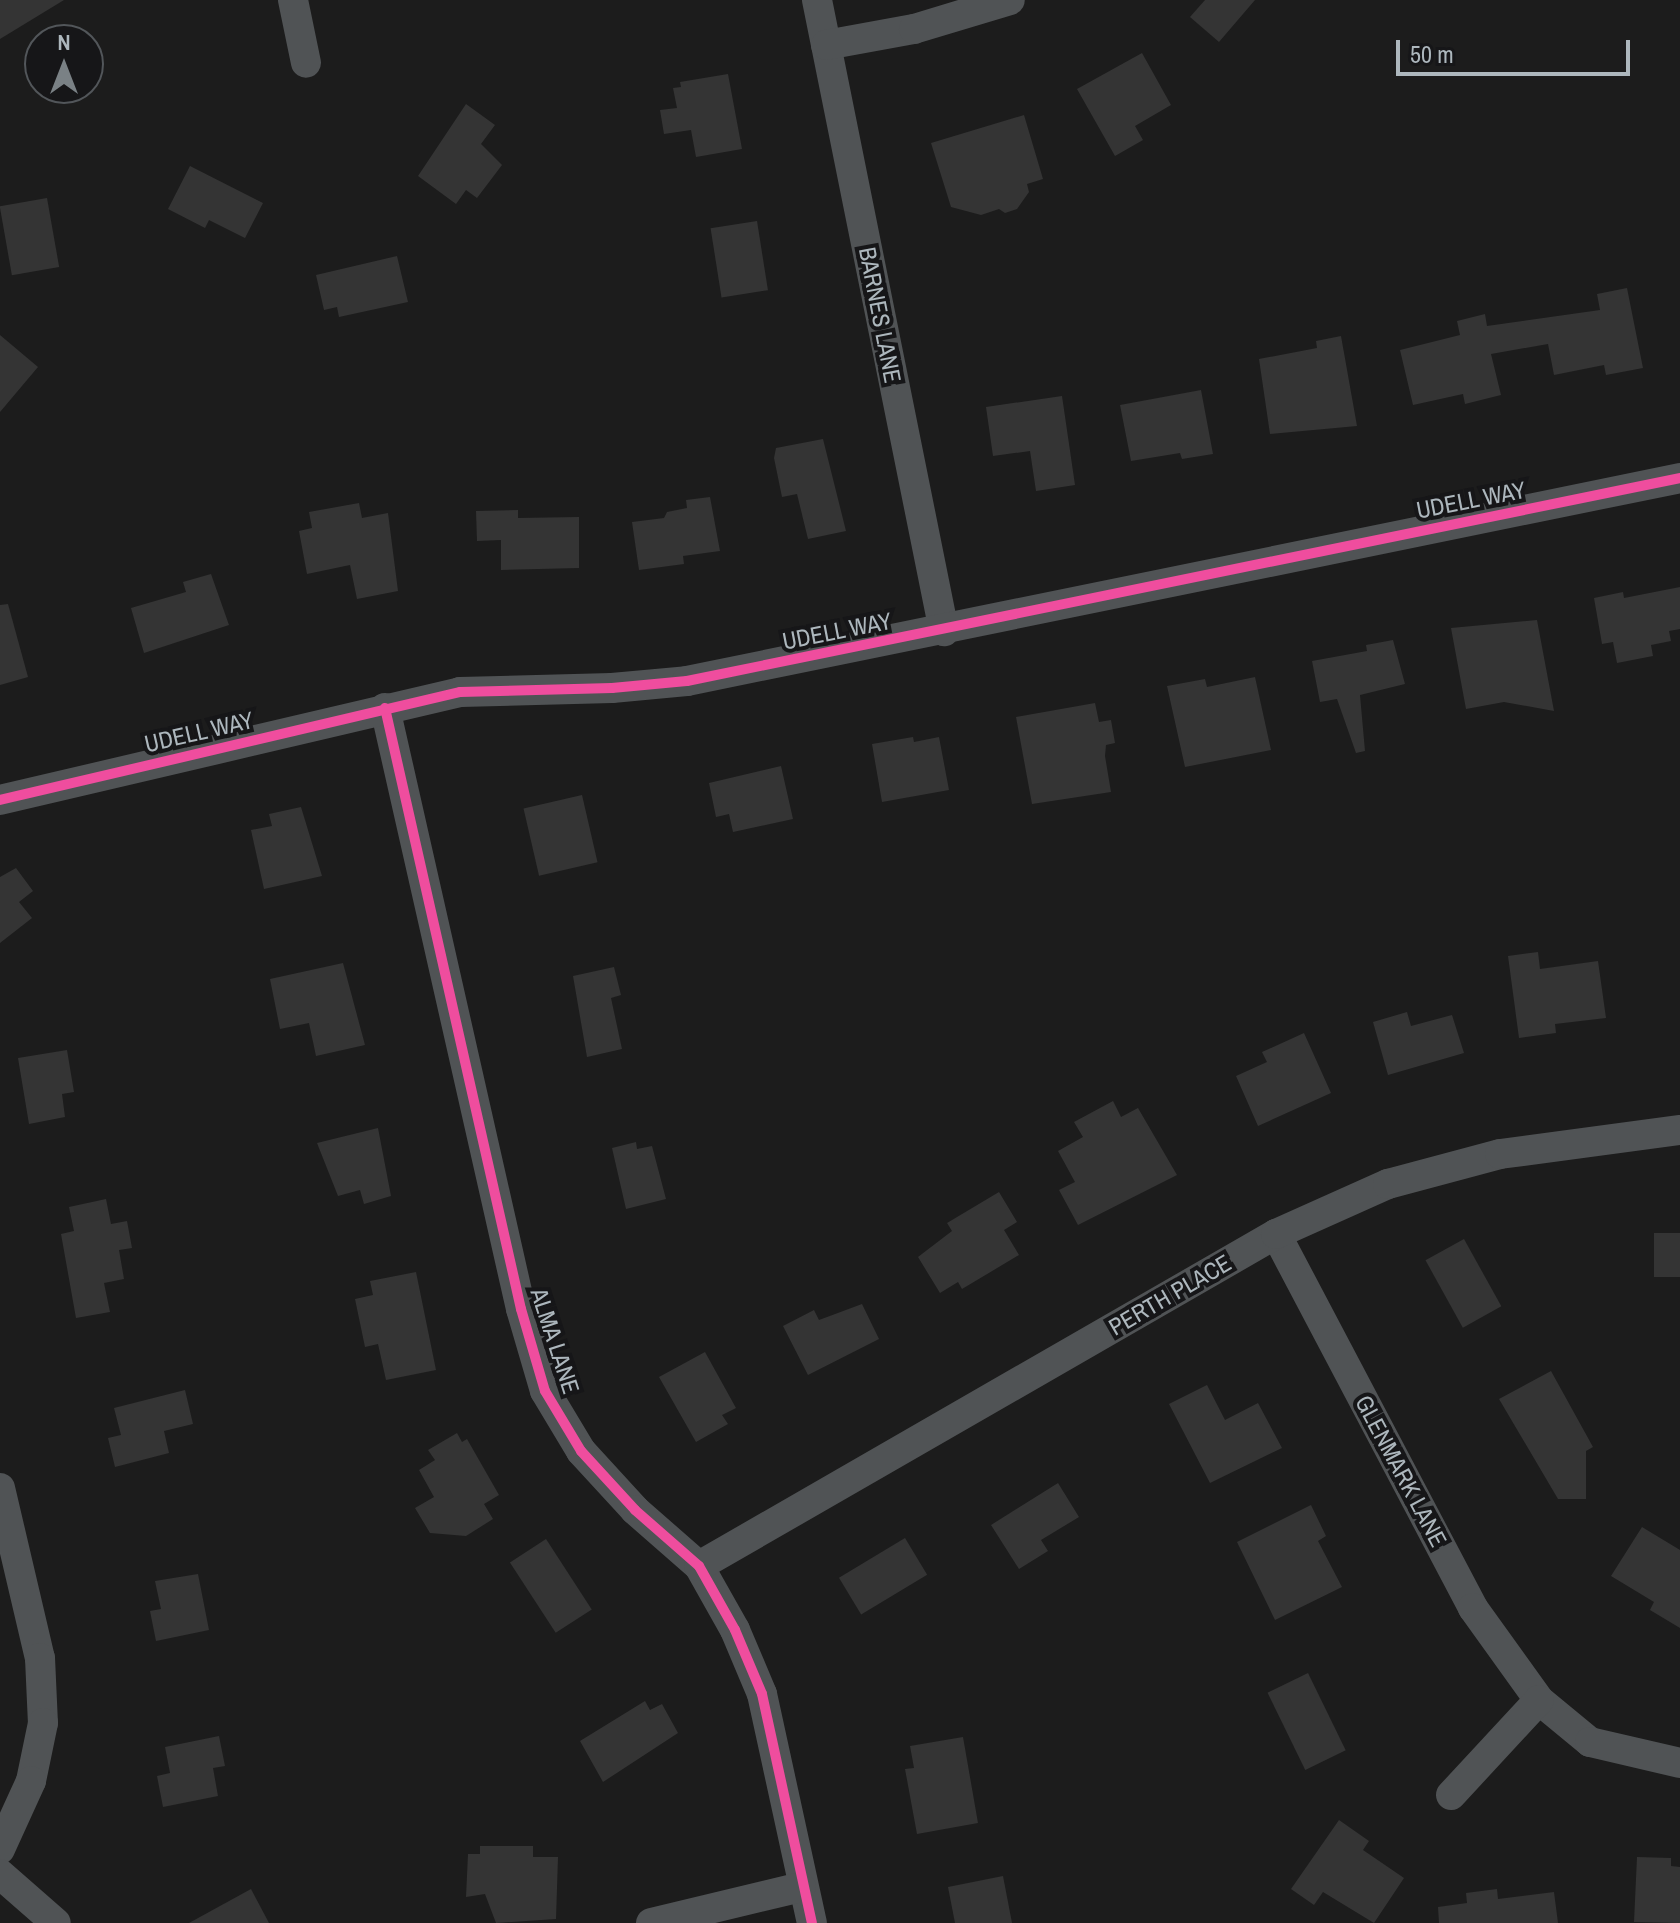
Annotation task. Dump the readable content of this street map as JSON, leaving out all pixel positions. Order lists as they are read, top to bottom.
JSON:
{
  "streets": {
    "street": [
      "BARNES LANE",
      "UDELL WAY",
      "PERTH PLACE",
      "ALMA LANE",
      "GLENMARK LANE"
    ]
  },
  "crossings": [
    ["BARNES LANE", "UDELL WAY"],
    ["UDELL WAY", "ALMA LANE"],
    ["PERTH PLACE", "ALMA LANE"],
    ["PERTH PLACE", "GLENMARK LANE"]
  ],
  "scale_bar": "50 m",
  "north": "top"
}
